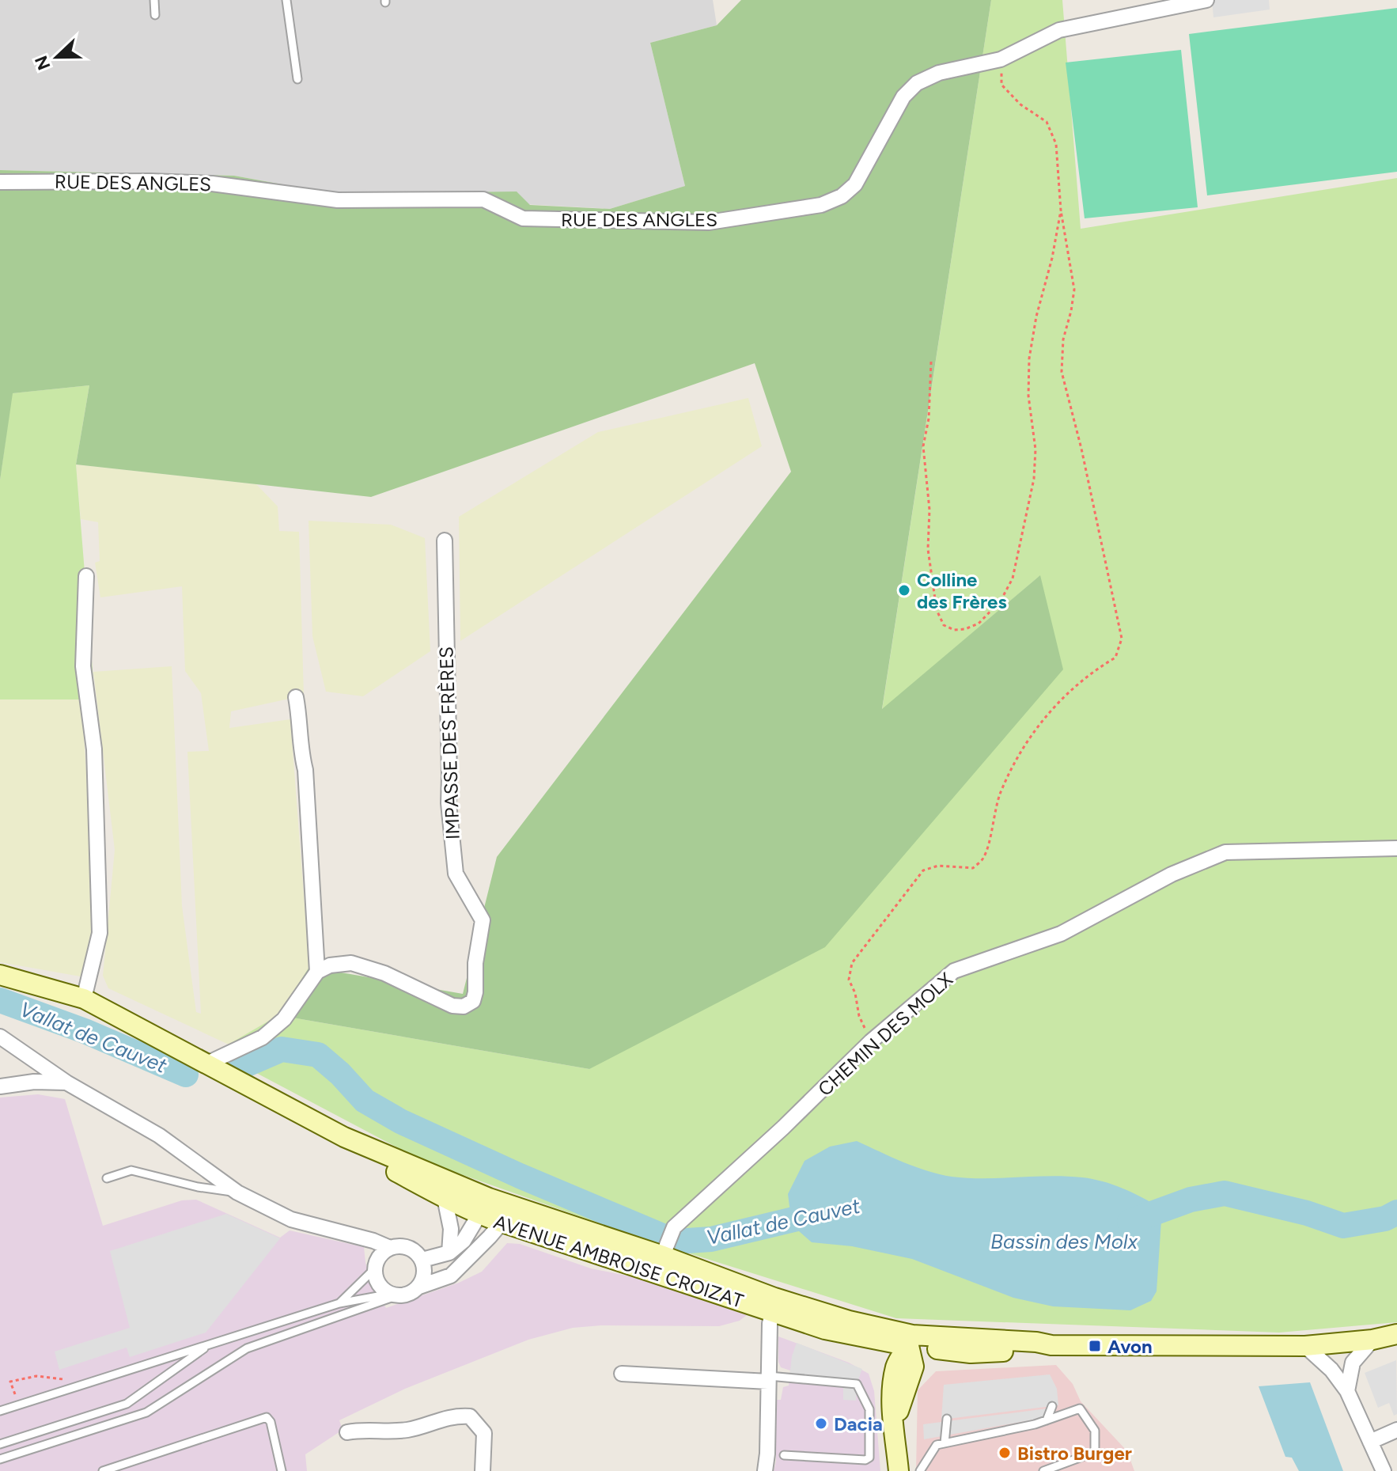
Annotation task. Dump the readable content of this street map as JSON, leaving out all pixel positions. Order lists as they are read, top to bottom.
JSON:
{
  "streets": {
    "main road": ["AVENUE AMBROISE CROIZAT"],
    "street": ["RUE DES ANGLES", "IMPASSE DES FRÈRES", "CHEMIN DES MOLX"]
  },
  "crossings": [
    ["CHEMIN DES MOLX", "AVENUE AMBROISE CROIZAT"]
  ],
  "water": ["Vallat de Cauvet", "Bassin des Molx"],
  "places": {
    "other": ["Colline des Frères", "Dacia", "Bistro Burger"],
    "transit": ["Avon"]
  },
  "north": "left"
}
